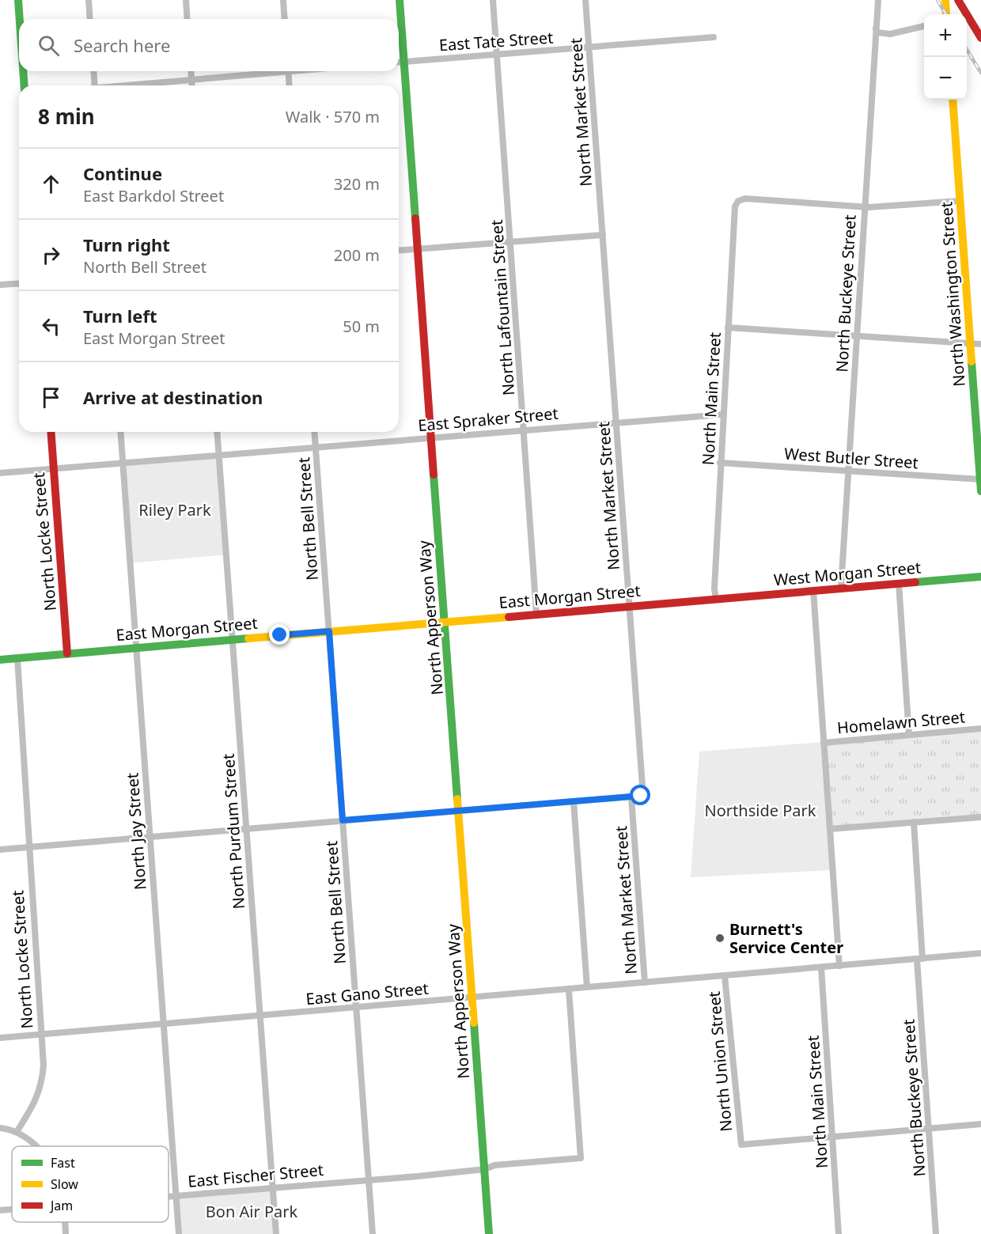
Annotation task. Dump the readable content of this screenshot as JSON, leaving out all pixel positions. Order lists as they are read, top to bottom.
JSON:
{
  "streets": {
    "main road": [
      "North Washington Street",
      "North Locke Street",
      "West Morgan Street",
      "East Morgan Street",
      "North Apperson Way"
    ],
    "street": [
      "East Tate Street",
      "North Market Street",
      "North Buckeye Street",
      "North Lafountain Street",
      "North Main Street",
      "East Spraker Street",
      "West Butler Street",
      "North Bell Street",
      "Homelawn Street",
      "North Jay Street",
      "North Purdum Street",
      "East Gano Street",
      "North Union Street",
      "East Fischer Street"
    ]
  },
  "crossings": [
    ["East Tate Street", "North Market Street"],
    ["East Tate Street", "North Lafountain Street"],
    ["East Tate Street", "North Apperson Way"],
    ["North Market Street", "East Spraker Street"],
    ["North Market Street", "East Morgan Street"],
    ["North Market Street", "East Gano Street"],
    ["North Buckeye Street", "North Main Street"],
    ["North Buckeye Street", "West Butler Street"],
    ["North Buckeye Street", "West Morgan Street"],
    ["North Buckeye Street", "East Gano Street"],
    ["North Washington Street", "West Butler Street"],
    ["North Lafountain Street", "East Spraker Street"],
    ["North Lafountain Street", "East Morgan Street"],
    ["North Main Street", "East Spraker Street"],
    ["North Main Street", "West Butler Street"],
    ["North Main Street", "West Morgan Street"],
    ["North Main Street", "East Morgan Street"],
    ["North Main Street", "East Gano Street"],
    ["North Main Street", "North Union Street"],
    ["East Spraker Street", "North Bell Street"],
    ["East Spraker Street", "North Locke Street"],
    ["East Spraker Street", "North Apperson Way"],
    ["East Spraker Street", "North Jay Street"],
    ["East Spraker Street", "North Purdum Street"],
    ["North Bell Street", "East Morgan Street"],
    ["North Bell Street", "East Gano Street"],
    ["North Bell Street", "East Fischer Street"],
    ["North Locke Street", "East Morgan Street"],
    ["North Locke Street", "East Gano Street"],
    ["West Morgan Street", "East Morgan Street"],
    ["East Morgan Street", "North Apperson Way"],
    ["East Morgan Street", "North Jay Street"],
    ["East Morgan Street", "North Purdum Street"],
    ["North Apperson Way", "East Gano Street"],
    ["North Apperson Way", "East Fischer Street"],
    ["North Jay Street", "East Gano Street"],
    ["North Jay Street", "East Fischer Street"],
    ["North Purdum Street", "East Gano Street"],
    ["North Purdum Street", "East Fischer Street"],
    ["East Gano Street", "North Union Street"],
    ["East Gano Street", "East Fischer Street"]
  ],
  "parks": ["Riley Park", "Northside Park", "Bon Air Park"],
  "places": ["Burnett's Service Center"],
  "legend": ["Fast", "Slow", "Jam"],
  "page": {
    "map_buttons": ["+", "−"],
    "search": "Search here",
    "heading": ["8 min", "Walk · 570 m"],
    "list": [
      ["Continue", "East Barkdol Street", "320 m"],
      ["Turn right", "North Bell Street", "200 m"],
      ["Turn left", "East Morgan Street", "50 m"],
      "Arrive at destination"
    ]
  }
}
